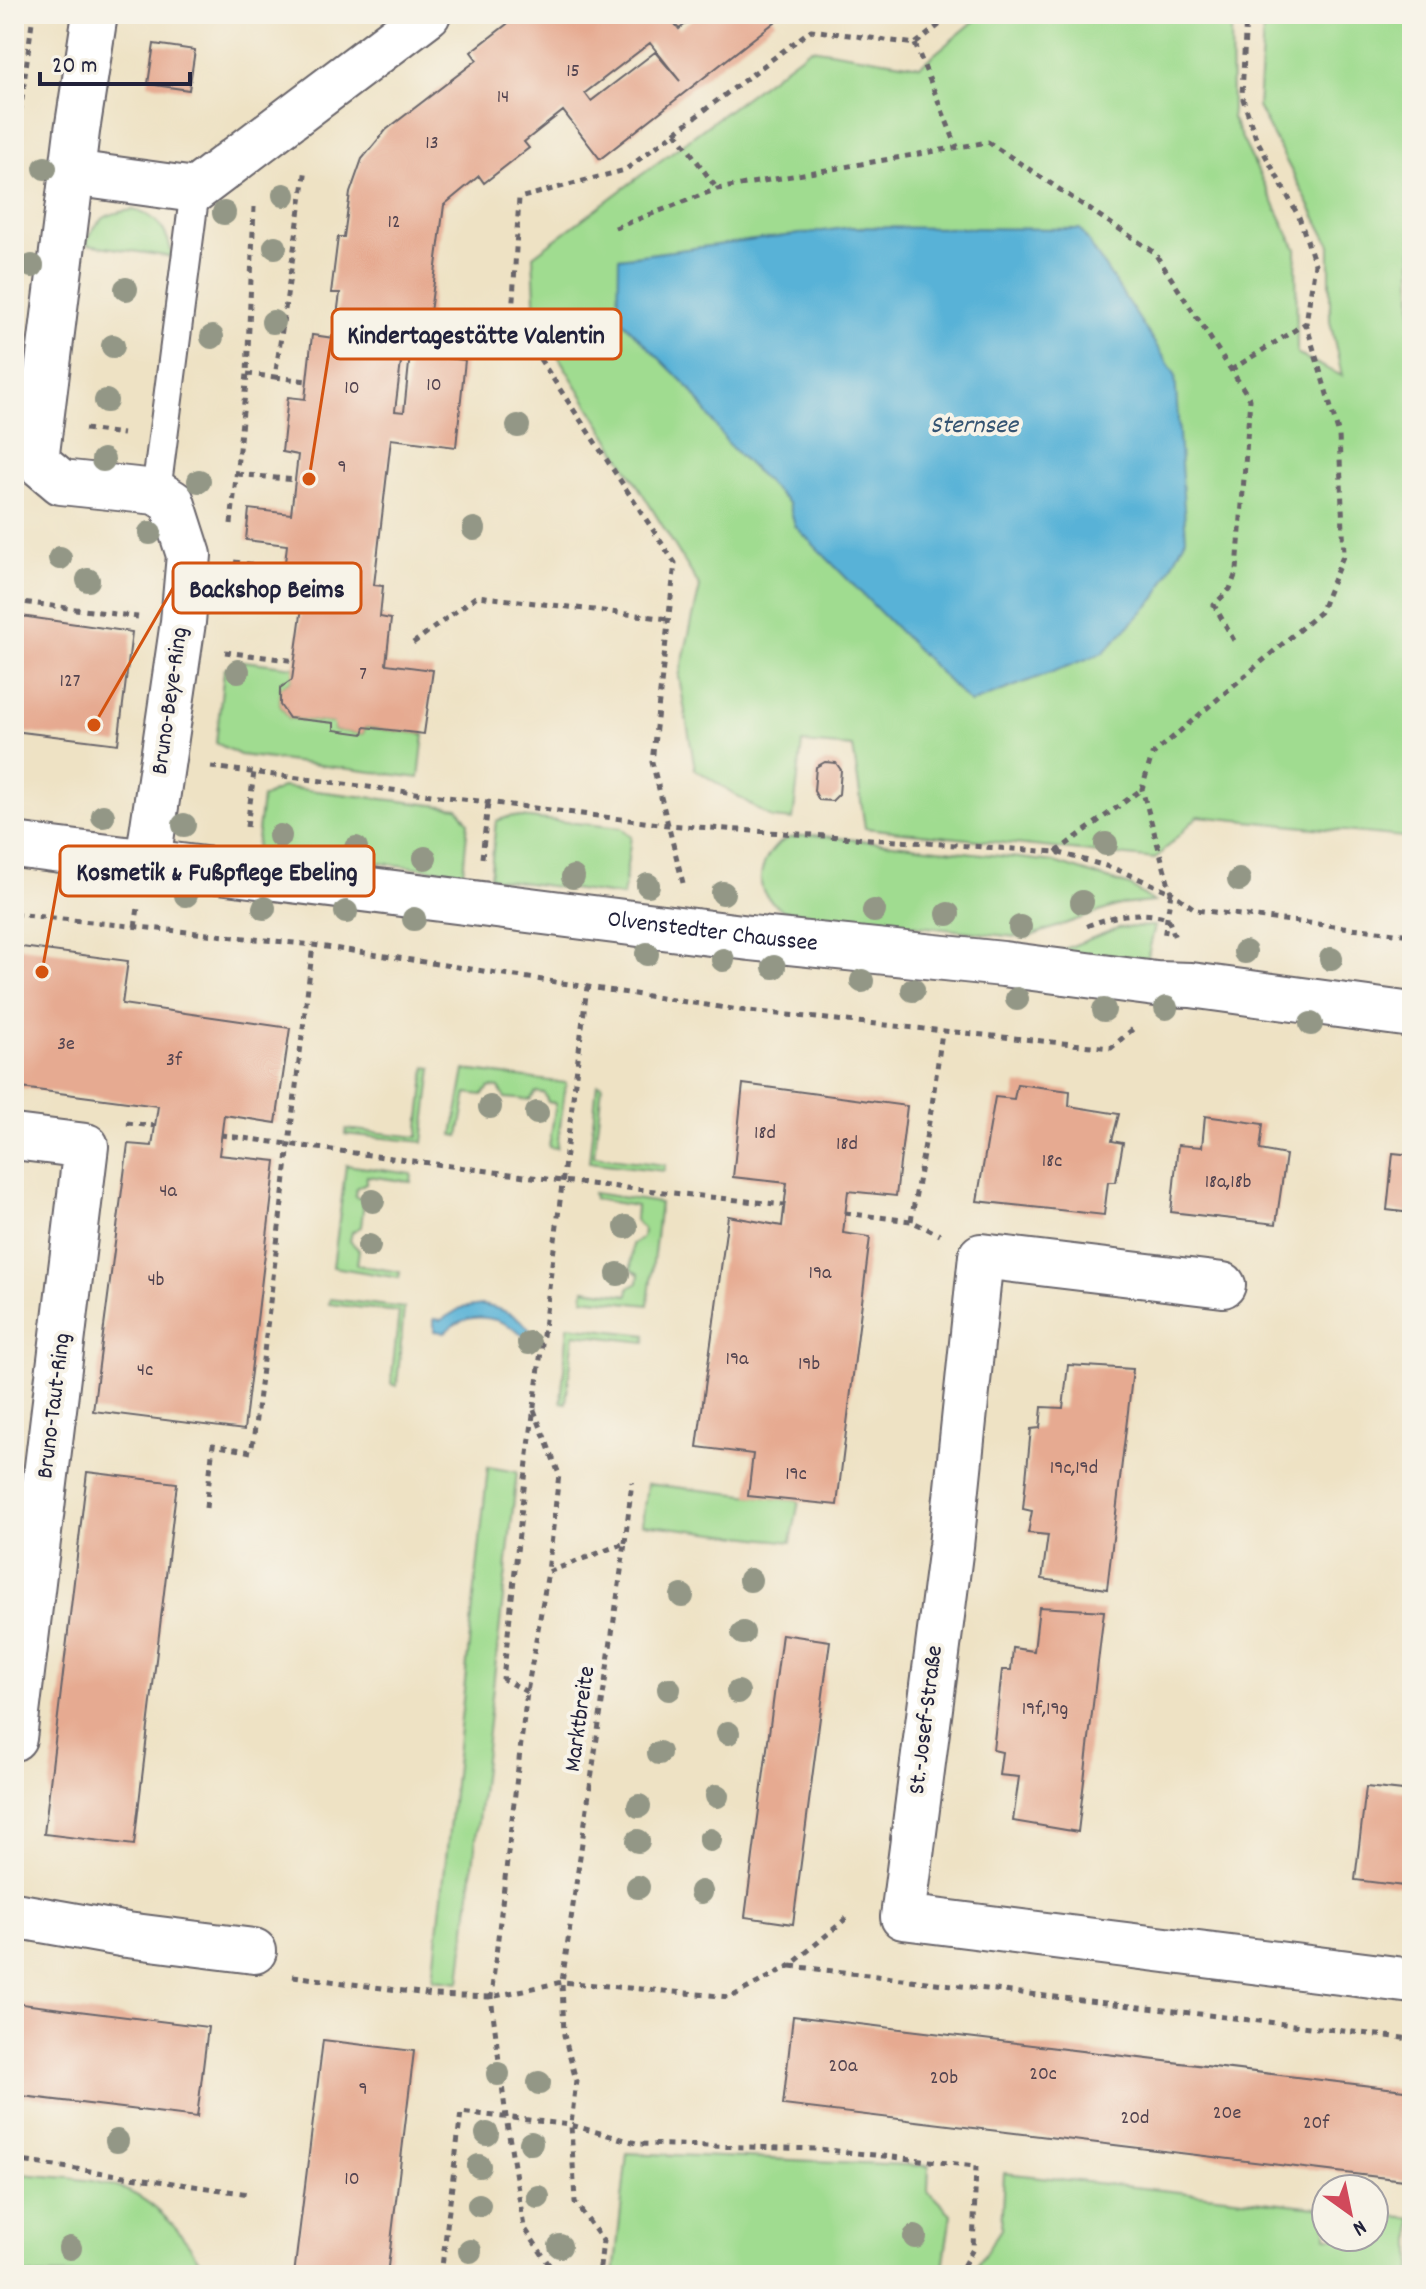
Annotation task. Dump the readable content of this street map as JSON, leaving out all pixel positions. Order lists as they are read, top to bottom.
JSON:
{
  "streets": {
    "street": [
      "Bruno-Beye-Ring",
      "Olvenstedter Chaussee",
      "Bruno-Taut-Ring",
      "St.-Josef-Straße"
    ],
    "path": ["Marktbreite"]
  },
  "crossings": [
    ["Bruno-Beye-Ring", "Olvenstedter Chaussee"]
  ],
  "water": ["Sternsee"],
  "places": ["Kindertagestätte Valentin", "Backshop Beims", "Kosmetik & Fußpflege Ebeling"],
  "house_numbers": [
    "15",
    "14",
    "13",
    "12",
    "10",
    "10",
    "9",
    "7",
    "127",
    "3e",
    "3f",
    "18d",
    "18d",
    "18c",
    "18a,18b",
    "4a",
    "19a",
    "4b",
    "19a",
    "19b",
    "4c",
    "19c,19d",
    "19c",
    "19f,19g",
    "20a",
    "20c",
    "20b",
    "9",
    "20e",
    "20d",
    "20f",
    "10"
  ],
  "scale_bar": "20 m",
  "north": "bottom right"
}
